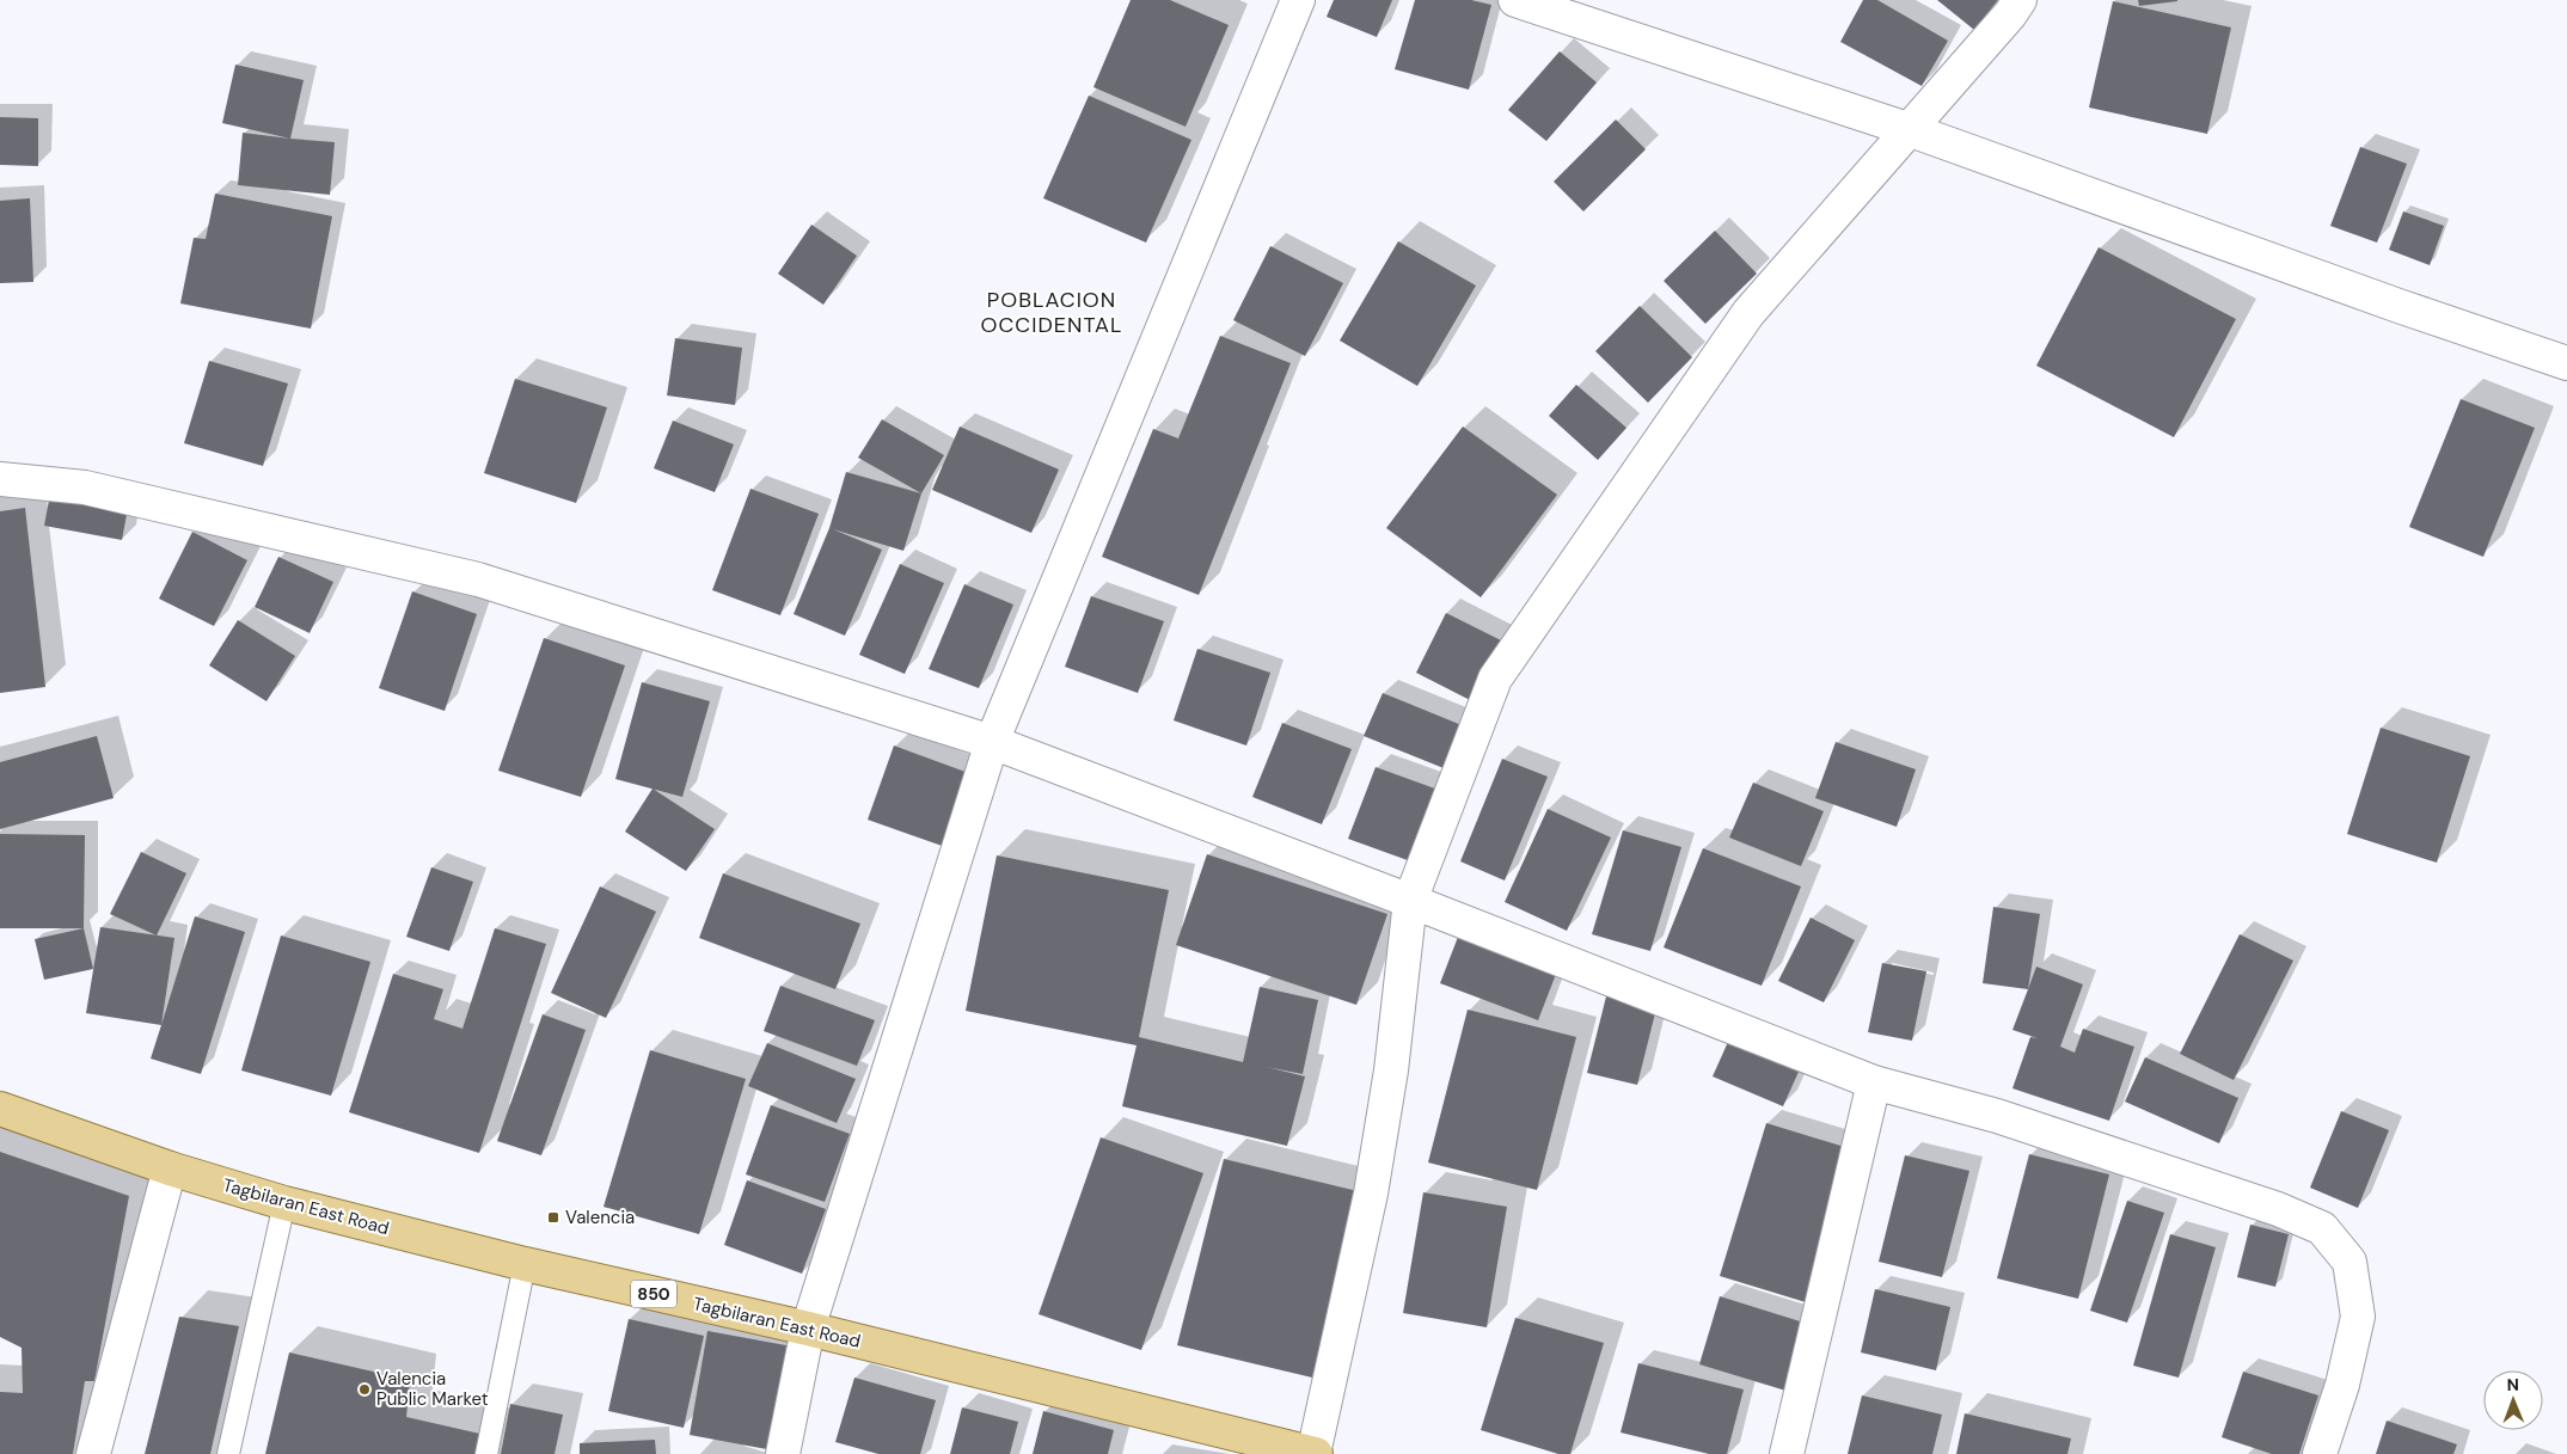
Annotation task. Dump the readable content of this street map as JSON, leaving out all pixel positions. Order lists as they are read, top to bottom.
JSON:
{
  "streets": {
    "main road": ["Tagbilaran East Road", "850"]
  },
  "districts": ["POBLACION OCCIDENTAL"],
  "places": {
    "transit": ["Valencia"],
    "other": ["Valencia Public Market"]
  },
  "north": "top"
}
